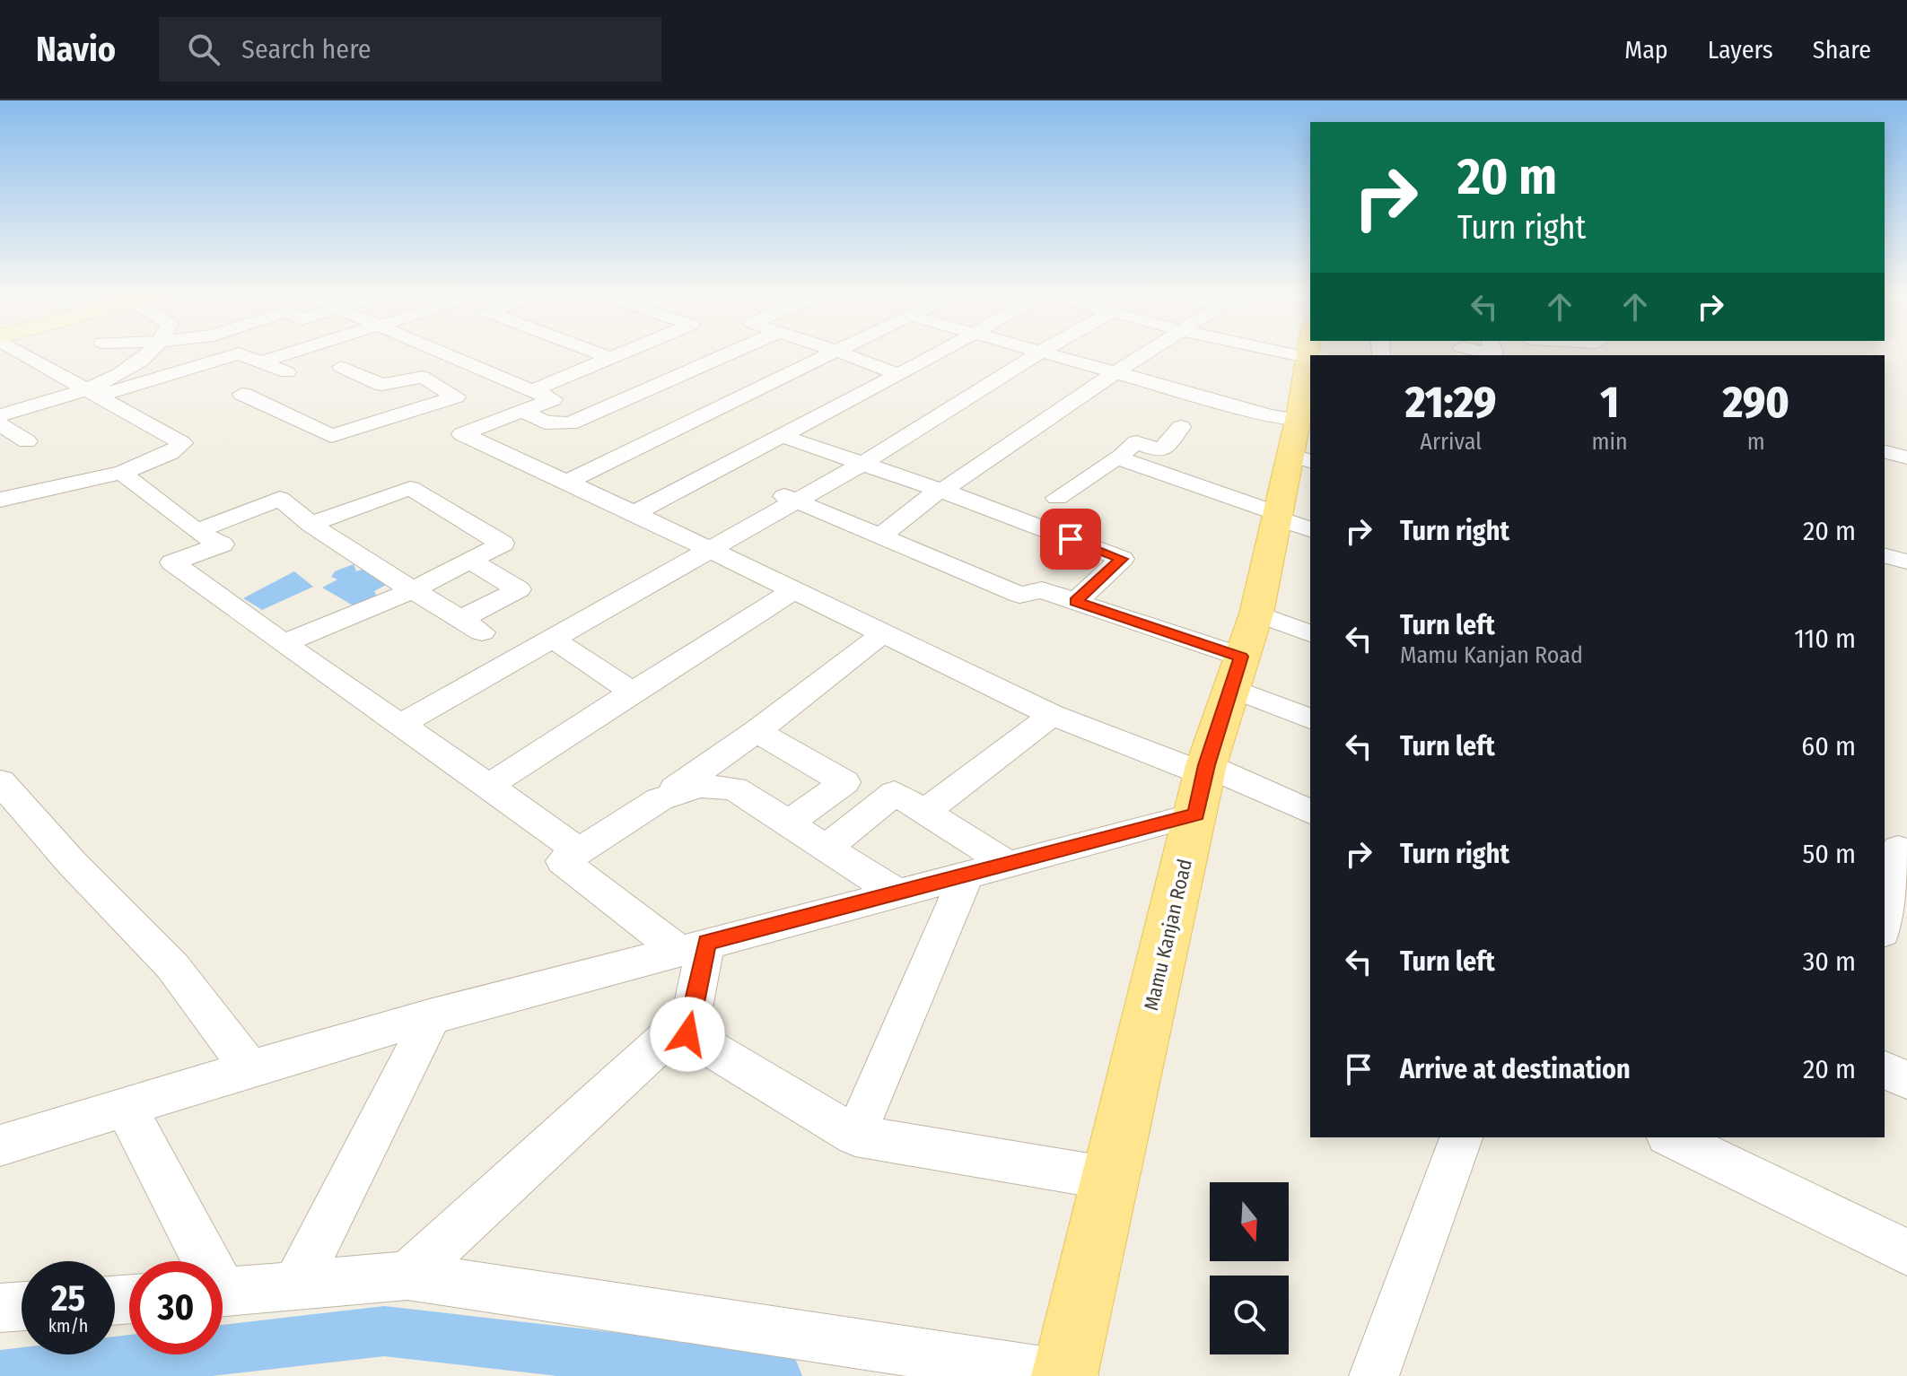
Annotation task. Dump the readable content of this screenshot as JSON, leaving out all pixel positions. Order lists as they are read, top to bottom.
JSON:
{
  "streets": {
    "main road": ["Mamu Kanjan Road"]
  },
  "north": "bottom",
  "page": {
    "header": "Navio",
    "search": "Search here",
    "nav": ["Map", "Layers", "Share"],
    "turn": ["20 m", "Turn right"],
    "eta": [
      "21:29",
      "Arrival",
      "1",
      "min",
      "290",
      "m"
    ],
    "list": [
      {
        "name": "Turn right",
        "value": "20 m"
      },
      {
        "name": "Turn left",
        "note": "Mamu Kanjan Road",
        "value": "110 m"
      },
      {
        "name": "Turn left",
        "value": "60 m"
      },
      {
        "name": "Turn right",
        "value": "50 m"
      },
      {
        "name": "Turn left",
        "value": "30 m"
      },
      {
        "name": "Arrive at destination",
        "value": "20 m"
      }
    ],
    "speed": "25 km/h",
    "limit": "30"
  }
}
